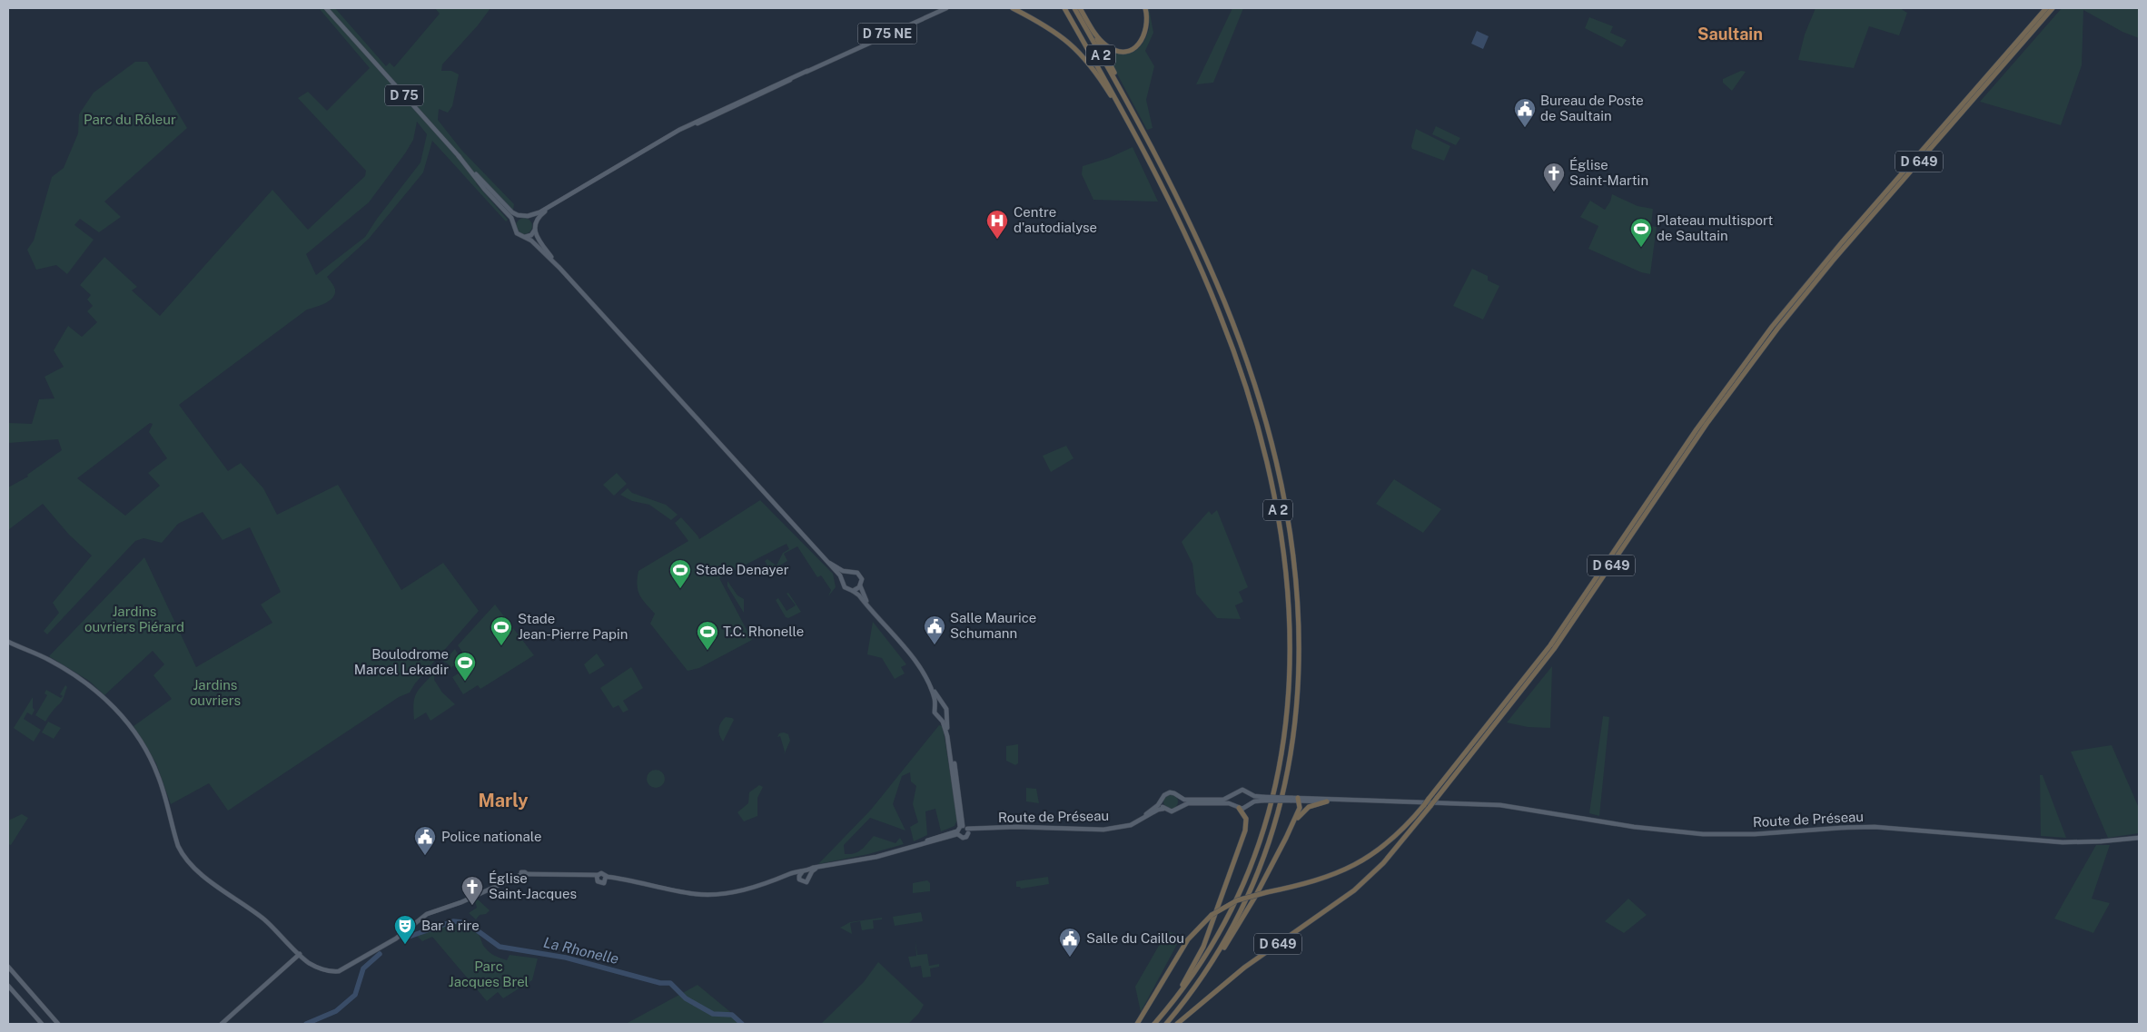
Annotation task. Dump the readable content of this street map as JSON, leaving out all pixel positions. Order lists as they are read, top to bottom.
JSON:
{
  "streets": {
    "highway": ["A 2", "D 649"],
    "main road": ["D 75 NE", "D 75", "Route de Préseau"]
  },
  "crossings": [
    ["D 75 NE", "D 75"]
  ],
  "districts": ["Saultain", "Marly"],
  "water": ["La Rhonelle"],
  "parks": [
    "Parc du Rôleur",
    "Jardins ouvriers Piérard",
    "Jardins ouvriers",
    "Parc Jacques Brel"
  ],
  "places": {
    "public building": [
      "Bureau de Poste de Saultain",
      "Salle Maurice Schumann",
      "Police nationale",
      "Salle du Caillou"
    ],
    "church": ["Église Saint-Martin", "Église Saint-Jacques"],
    "hospital": ["Centre d'autodialyse"],
    "sports": [
      "Plateau multisport de Saultain",
      "Stade Denayer",
      "Stade Jean-Pierre Papin",
      "T.C. Rhonelle",
      "Boulodrome Marcel Lekadir"
    ],
    "theatre": ["Bar à rire"]
  }
}
